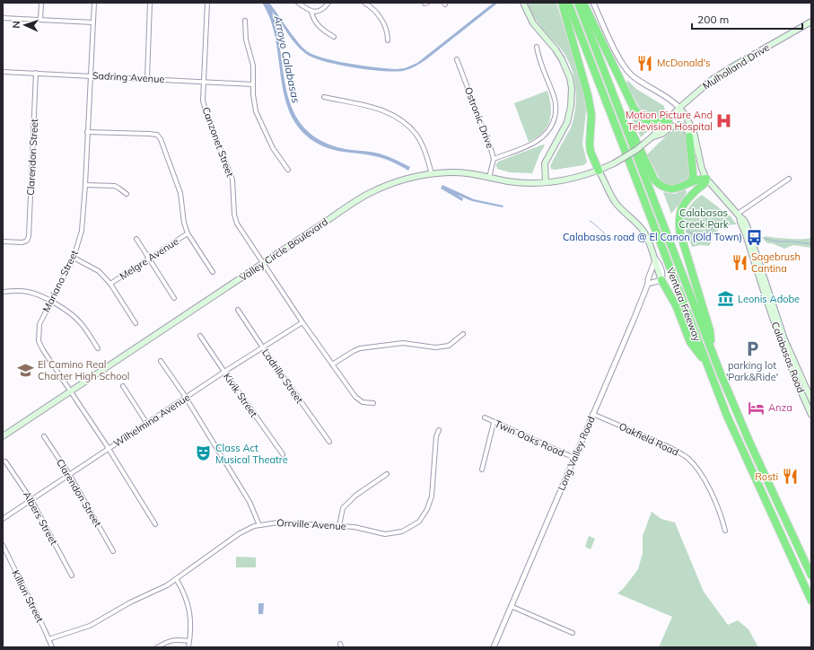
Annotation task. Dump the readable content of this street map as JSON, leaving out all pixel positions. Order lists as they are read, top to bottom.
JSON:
{
  "streets": {
    "highway": ["Ventura Freeway"],
    "main road": ["Mulholland Drive", "Valley Circle Boulevard", "Calabasas Road"],
    "street": [
      "Sadring Avenue",
      "Ostronic Drive",
      "Canzonet Street",
      "Clarendon Street",
      "Melgre Avenue",
      "Mariano Street",
      "Ladrillo Street",
      "Kivik Street",
      "Wilhelmina Avenue",
      "Twin Oaks Road",
      "Oakfield Road",
      "Long Valley Road",
      "Albers Street",
      "Orrville Avenue",
      "Killion Street"
    ]
  },
  "crossings": [
    ["Mulholland Drive", "Valley Circle Boulevard"],
    ["Mulholland Drive", "Calabasas Road"],
    ["Sadring Avenue", "Canzonet Street"],
    ["Sadring Avenue", "Clarendon Street"],
    ["Sadring Avenue", "Mariano Street"],
    ["Ostronic Drive", "Valley Circle Boulevard"],
    ["Canzonet Street", "Valley Circle Boulevard"],
    ["Canzonet Street", "Wilhelmina Avenue"],
    ["Clarendon Street", "Wilhelmina Avenue"],
    ["Valley Circle Boulevard", "Mariano Street"],
    ["Mariano Street", "Wilhelmina Avenue"],
    ["Ladrillo Street", "Wilhelmina Avenue"],
    ["Kivik Street", "Wilhelmina Avenue"],
    ["Wilhelmina Avenue", "Albers Street"],
    ["Twin Oaks Road", "Long Valley Road"],
    ["Oakfield Road", "Long Valley Road"],
    ["Orrville Avenue", "Killion Street"]
  ],
  "water": ["Arroyo Calabasas"],
  "parks": ["Calabasas Creek Park"],
  "places": {
    "restaurant": ["McDonald's", "Sagebrush Cantina", "Rosti"],
    "hospital": ["Motion Picture And Television Hospital"],
    "bus stop": ["Calabasas road @ El Canon (Old Town)"],
    "museum": ["Leonis Adobe"],
    "parking": ["parking lot 'Park&Ride'"],
    "school or university": ["El Camino Real Charter High School"],
    "hotel": ["Anza"],
    "theatre": ["Class Act Musical Theatre"]
  },
  "scale_bar": "200 m",
  "north": "left"
}
